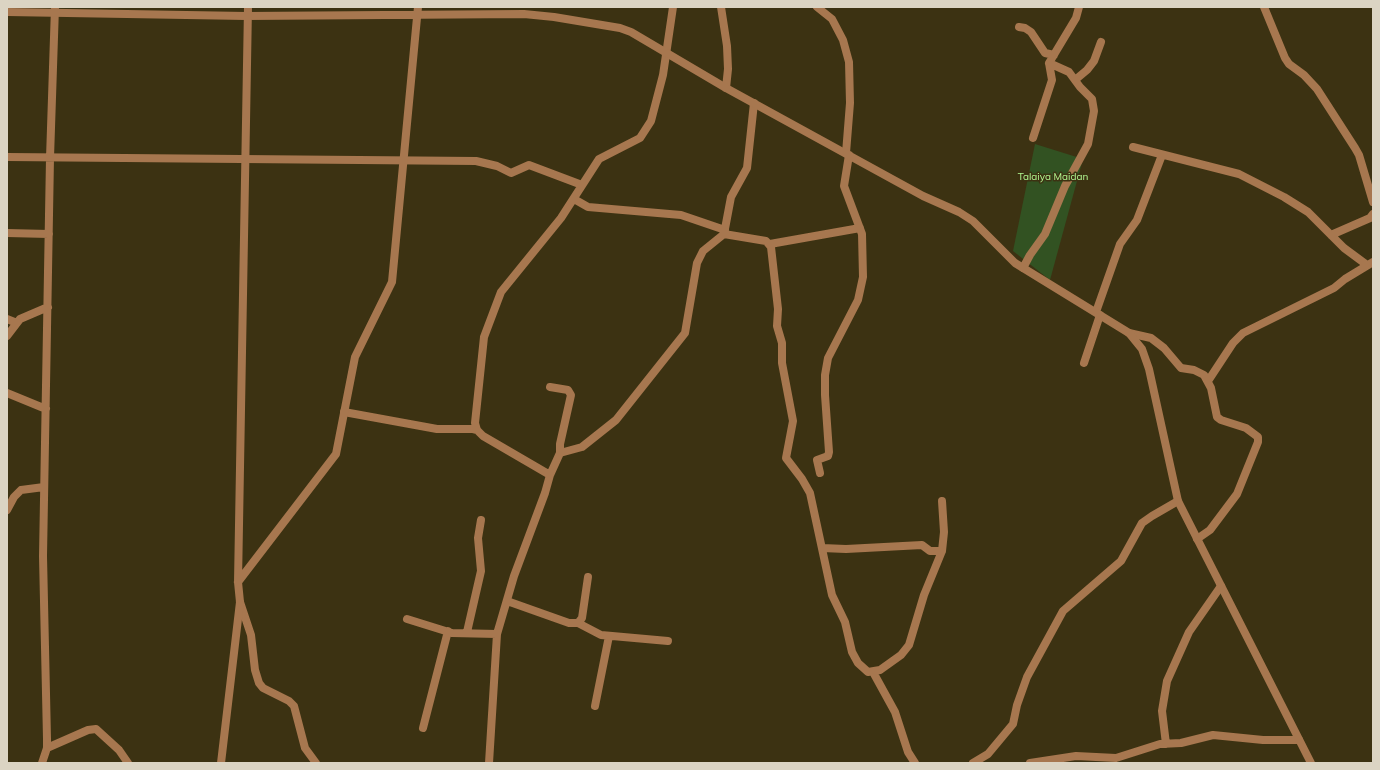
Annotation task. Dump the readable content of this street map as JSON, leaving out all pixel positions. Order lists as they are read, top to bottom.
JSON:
{
  "parks": ["Talaiya Maidan"]
}
